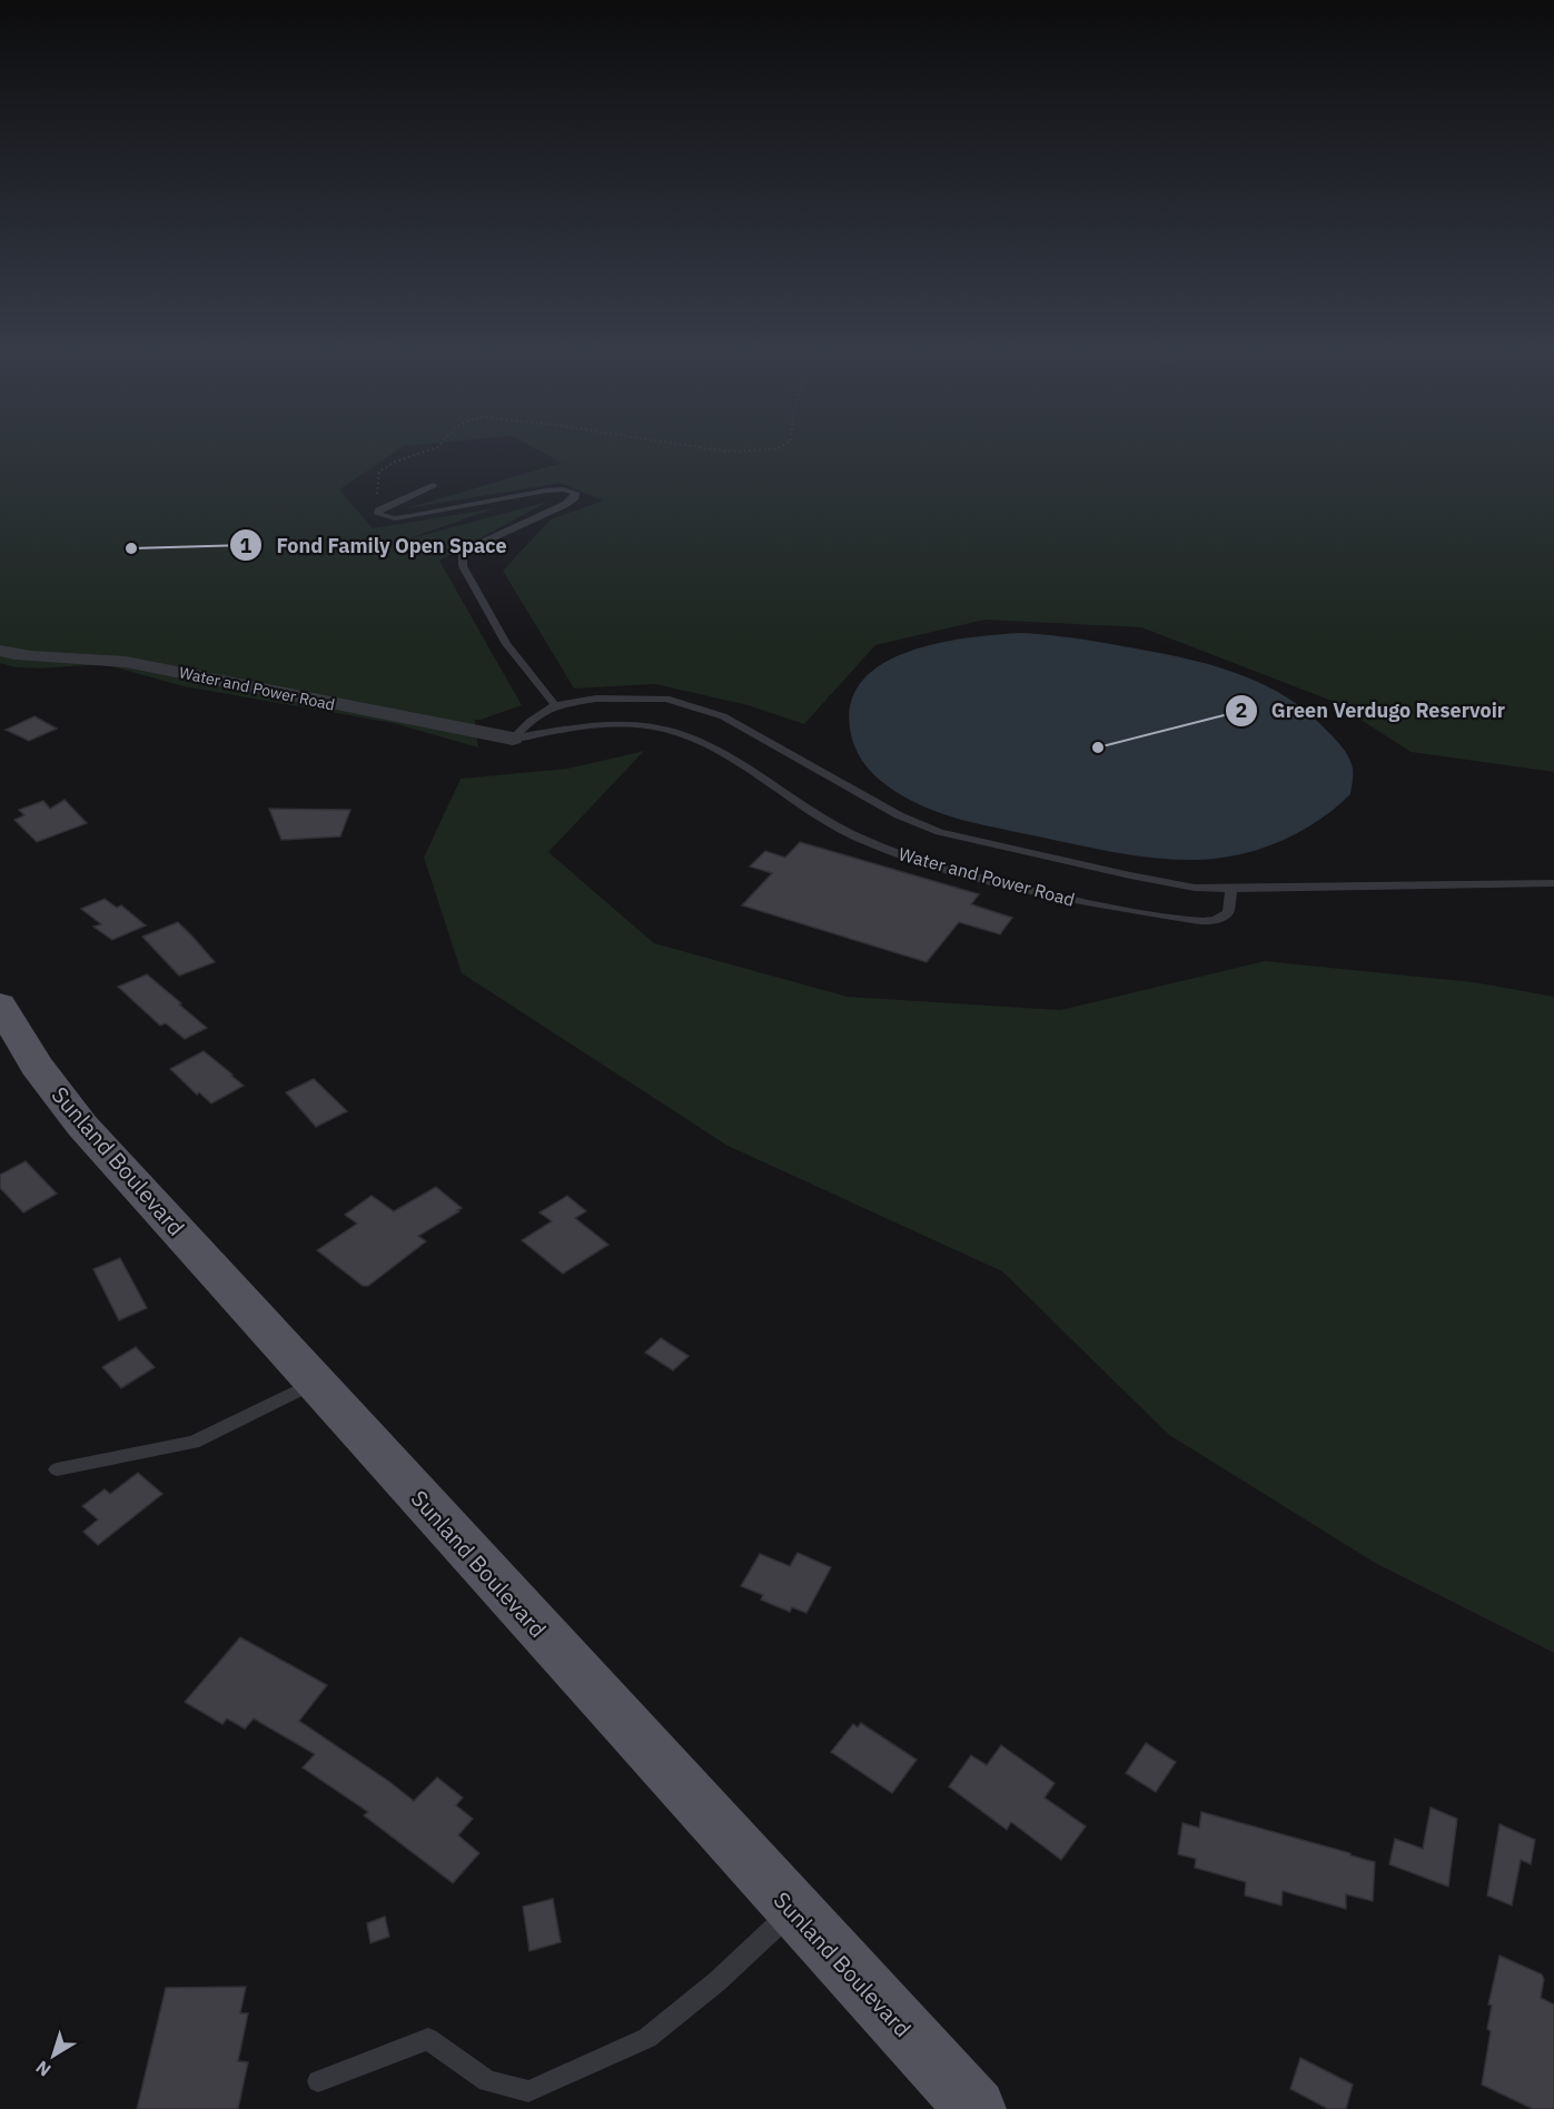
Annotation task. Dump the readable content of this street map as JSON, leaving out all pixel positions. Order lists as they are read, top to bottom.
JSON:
{
  "streets": {
    "main road": ["Sunland Boulevard"],
    "street": ["Water and Power Road"]
  },
  "places": ["Fond Family Open Space", "Green Verdugo Reservoir"],
  "north": "bottom left"
}
